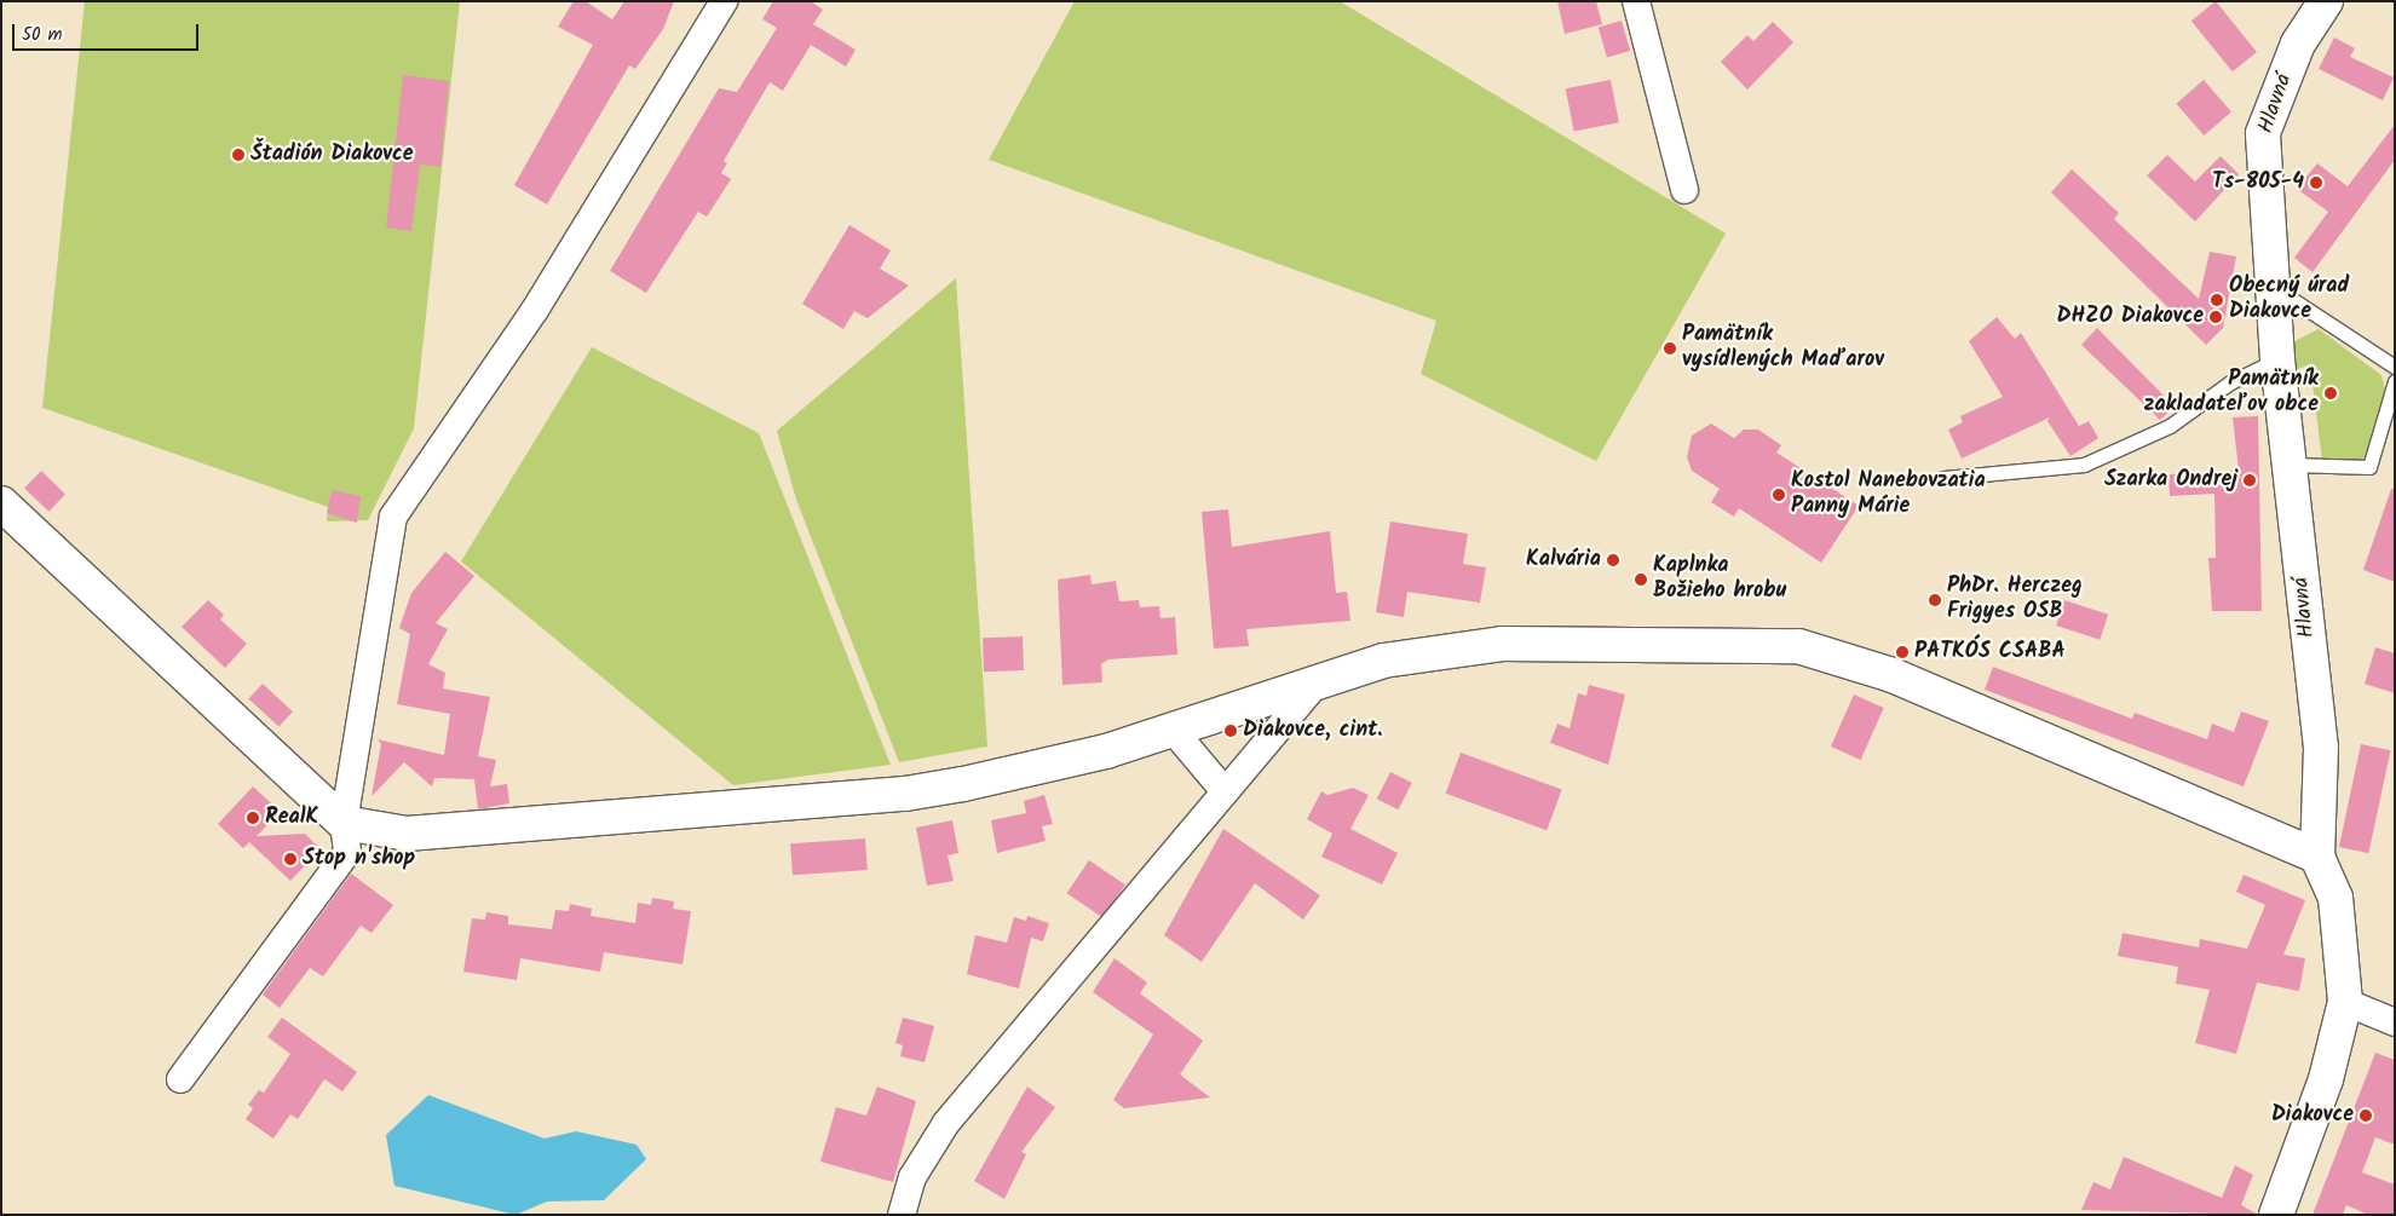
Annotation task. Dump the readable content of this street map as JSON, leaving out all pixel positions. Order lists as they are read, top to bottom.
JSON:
{
  "streets": {
    "street": ["Hlavná"]
  },
  "places": [
    "Štadión Diakovce",
    "Ts-805-4",
    "Obecný úrad Diakovce",
    "DHZO Diakovce",
    "Pamätník vysídlených Maďarov",
    "Pamätník zakladateľov obce",
    "Szarka Ondrej",
    "Kostol Nanebovzatia Panny Márie",
    "Kalvária",
    "Kaplnka Božieho hrobu",
    "PhDr. Herczeg Frigyes OSB",
    "PATKÓS CSABA",
    "Diakovce, cint.",
    "RealK",
    "Stop n'shop",
    "Diakovce"
  ],
  "scale_bar": "50 m"
}
